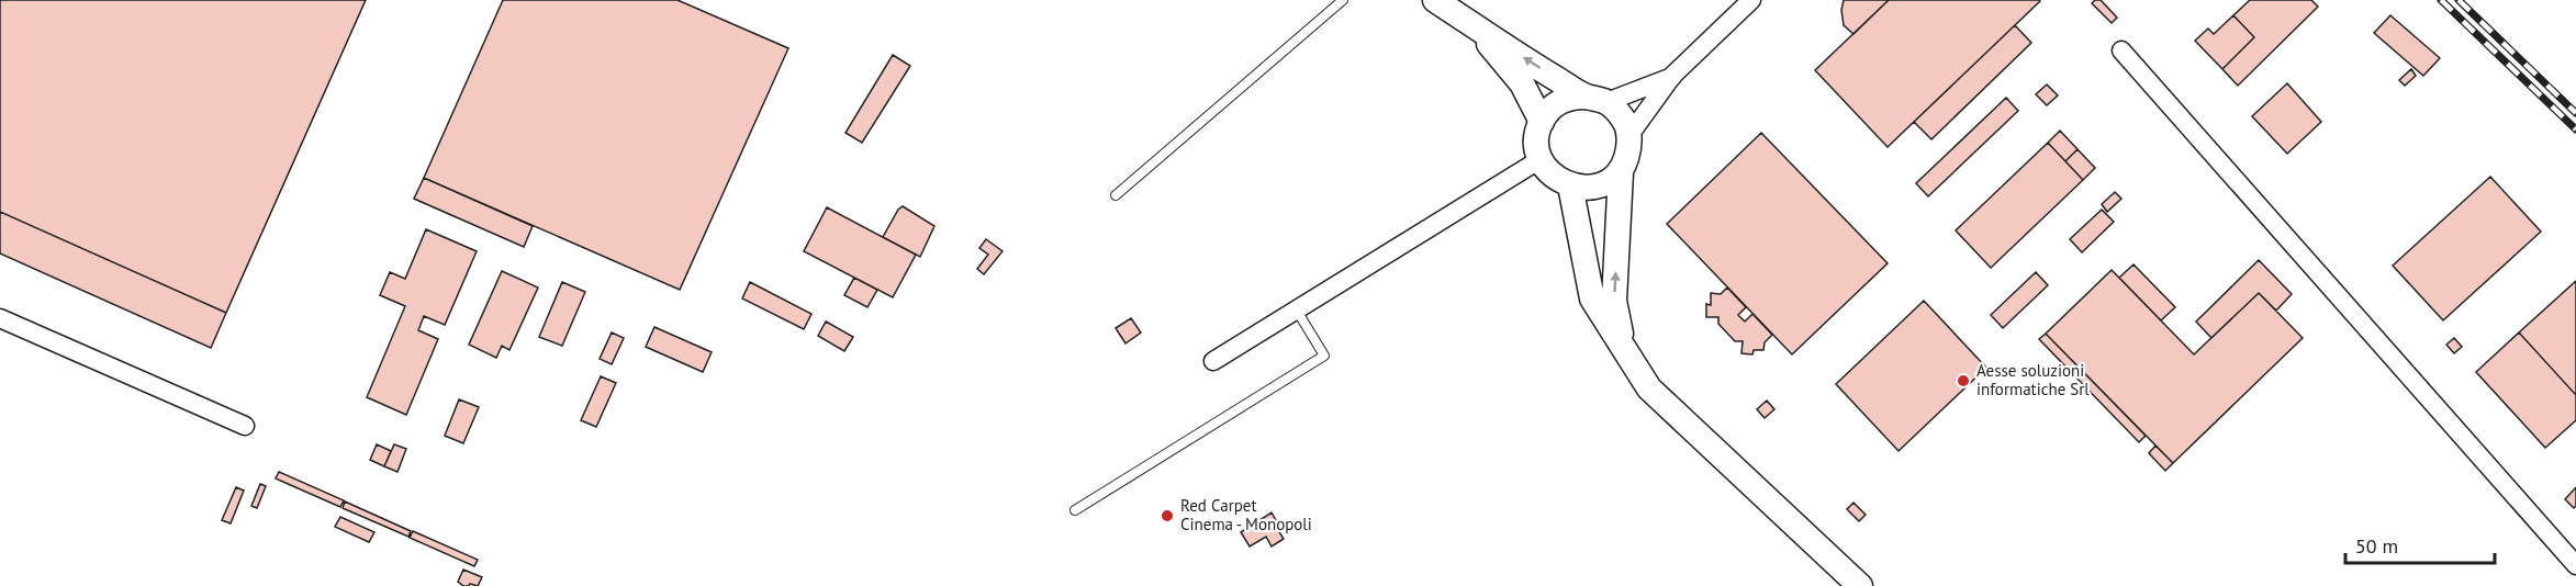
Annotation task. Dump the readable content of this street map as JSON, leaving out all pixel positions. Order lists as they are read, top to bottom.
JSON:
{
  "places": ["Aesse soluzioni informatiche Srl", "Red Carpet Cinema - Monopoli"],
  "scale_bar": "50 m"
}
